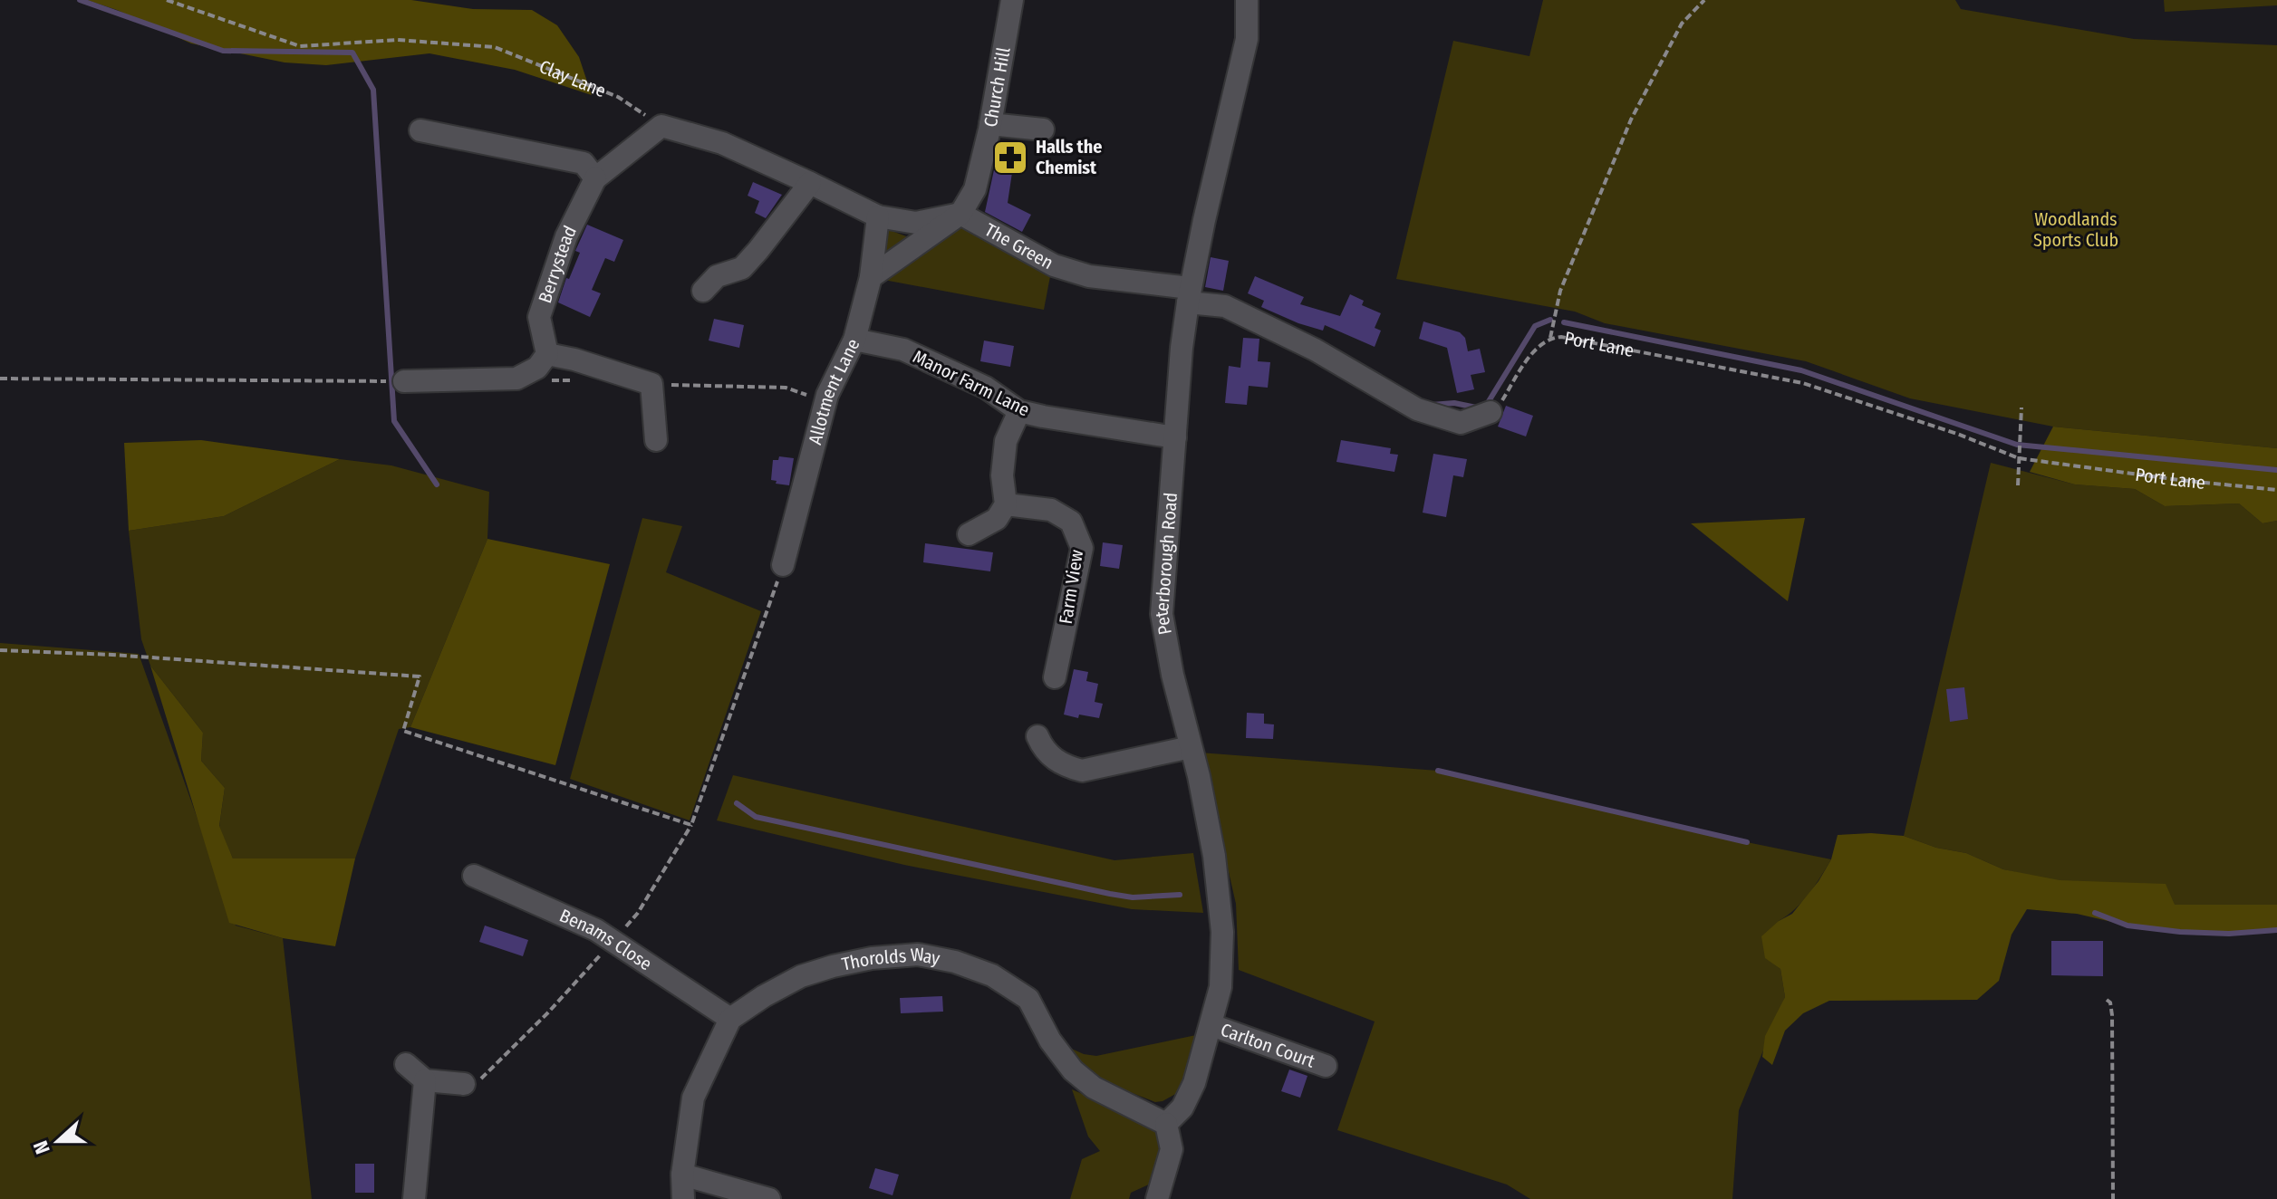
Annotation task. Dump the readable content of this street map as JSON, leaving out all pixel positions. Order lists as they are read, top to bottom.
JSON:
{
  "streets": {
    "street": [
      "Church Hill",
      "The Green",
      "Berrystead",
      "Manor Farm Lane",
      "Allotment Lane",
      "Peterborough Road",
      "Farm View",
      "Benams Close",
      "Thorolds Way",
      "Carlton Court"
    ],
    "path": ["Clay Lane", "Port Lane"]
  },
  "crossings": [
    ["Church Hill", "The Green"],
    ["The Green", "Peterborough Road"],
    ["Manor Farm Lane", "Allotment Lane"],
    ["Manor Farm Lane", "Peterborough Road"],
    ["Peterborough Road", "Thorolds Way"],
    ["Peterborough Road", "Carlton Court"],
    ["Benams Close", "Thorolds Way"]
  ],
  "parks": ["Woodlands Sports Club"],
  "places": {
    "pharmacy": ["Halls the Chemist"]
  },
  "north": "left"
}
